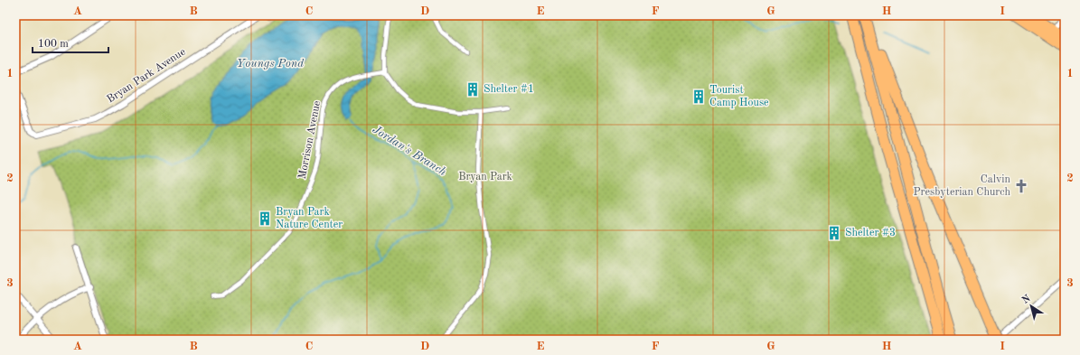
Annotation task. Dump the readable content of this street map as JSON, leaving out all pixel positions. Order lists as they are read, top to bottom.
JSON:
{
  "streets": {
    "street": ["Bryan Park Avenue", "Morrison Avenue"]
  },
  "water": ["Youngs Pond", "Jordan's Branch"],
  "parks": ["Bryan Park"],
  "places": {
    "building": [
      "Shelter #1",
      "Tourist Camp House",
      "Bryan Park Nature Center",
      "Shelter #3"
    ],
    "church": ["Calvin Presbyterian Church"]
  },
  "scale_bar": "100 m",
  "north": "top left",
  "grid": {
    "columns": [
      "A",
      "B",
      "C",
      "D",
      "E",
      "F",
      "G",
      "H",
      "I"
    ],
    "rows": ["1", "2", "3"]
  }
}
